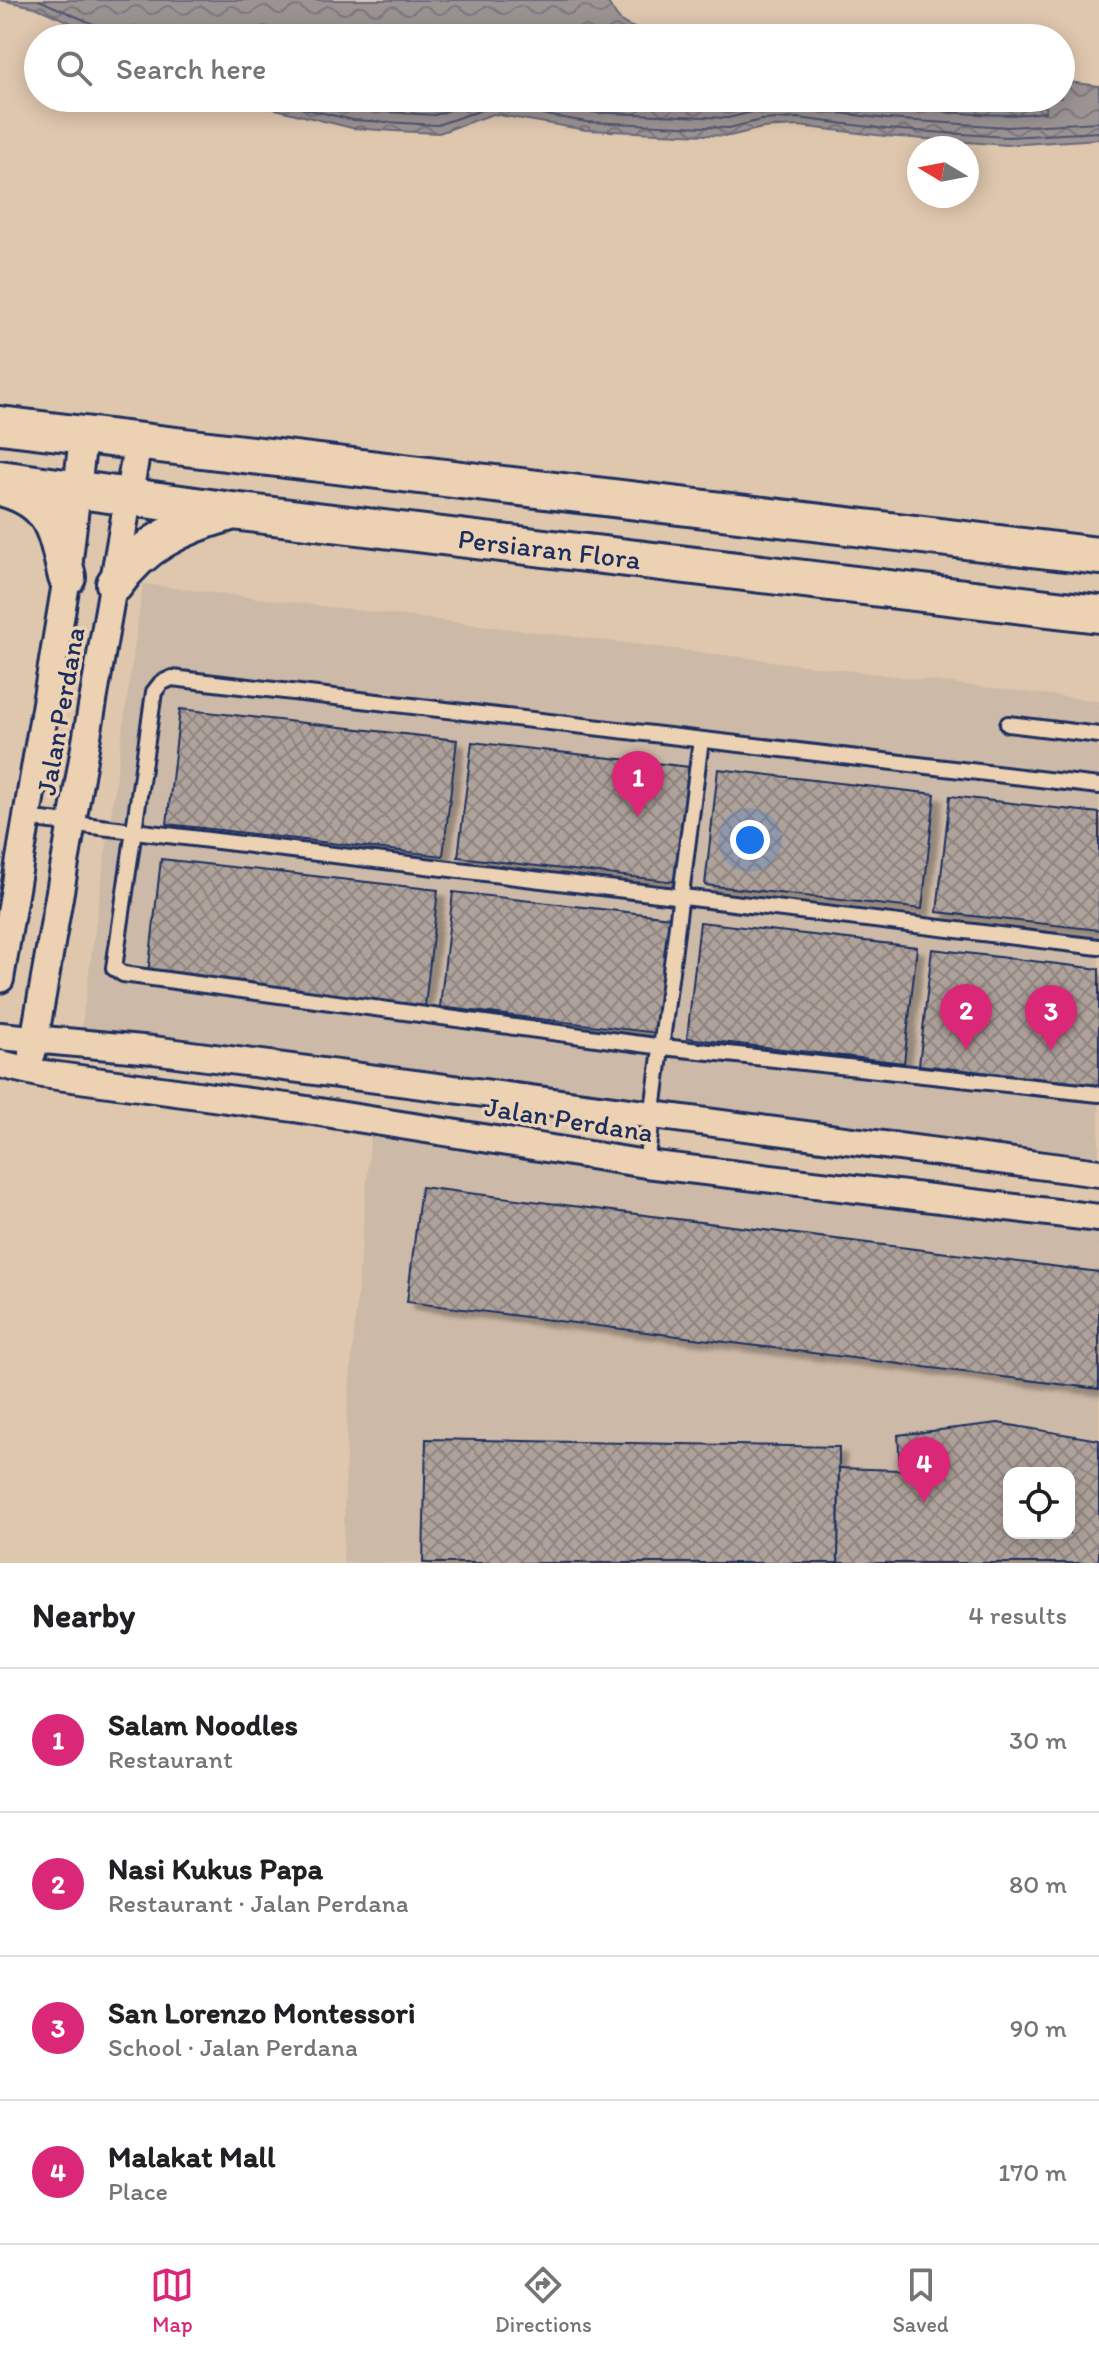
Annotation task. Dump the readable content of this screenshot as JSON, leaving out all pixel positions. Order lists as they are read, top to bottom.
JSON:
{
  "streets": {
    "main road": ["Persiaran Flora"],
    "street": ["Jalan Perdana"]
  },
  "crossings": [
    ["Persiaran Flora", "Jalan Perdana"]
  ],
  "north": "left",
  "page": {
    "search": "Search here",
    "pins": [
      "1",
      "2",
      "3",
      "4"
    ],
    "heading": ["Nearby", "4 results"],
    "list": [
      {
        "mark": "1",
        "name": "Salam Noodles",
        "note": "Restaurant",
        "value": "30 m"
      },
      {
        "mark": "2",
        "name": "Nasi Kukus Papa",
        "note": "Restaurant · Jalan Perdana",
        "value": "80 m"
      },
      {
        "mark": "3",
        "name": "San Lorenzo Montessori",
        "note": "School · Jalan Perdana",
        "value": "90 m"
      },
      {
        "mark": "4",
        "name": "Malakat Mall",
        "note": "Place",
        "value": "170 m"
      }
    ],
    "nav": ["Map", "Directions", "Saved"]
  }
}
